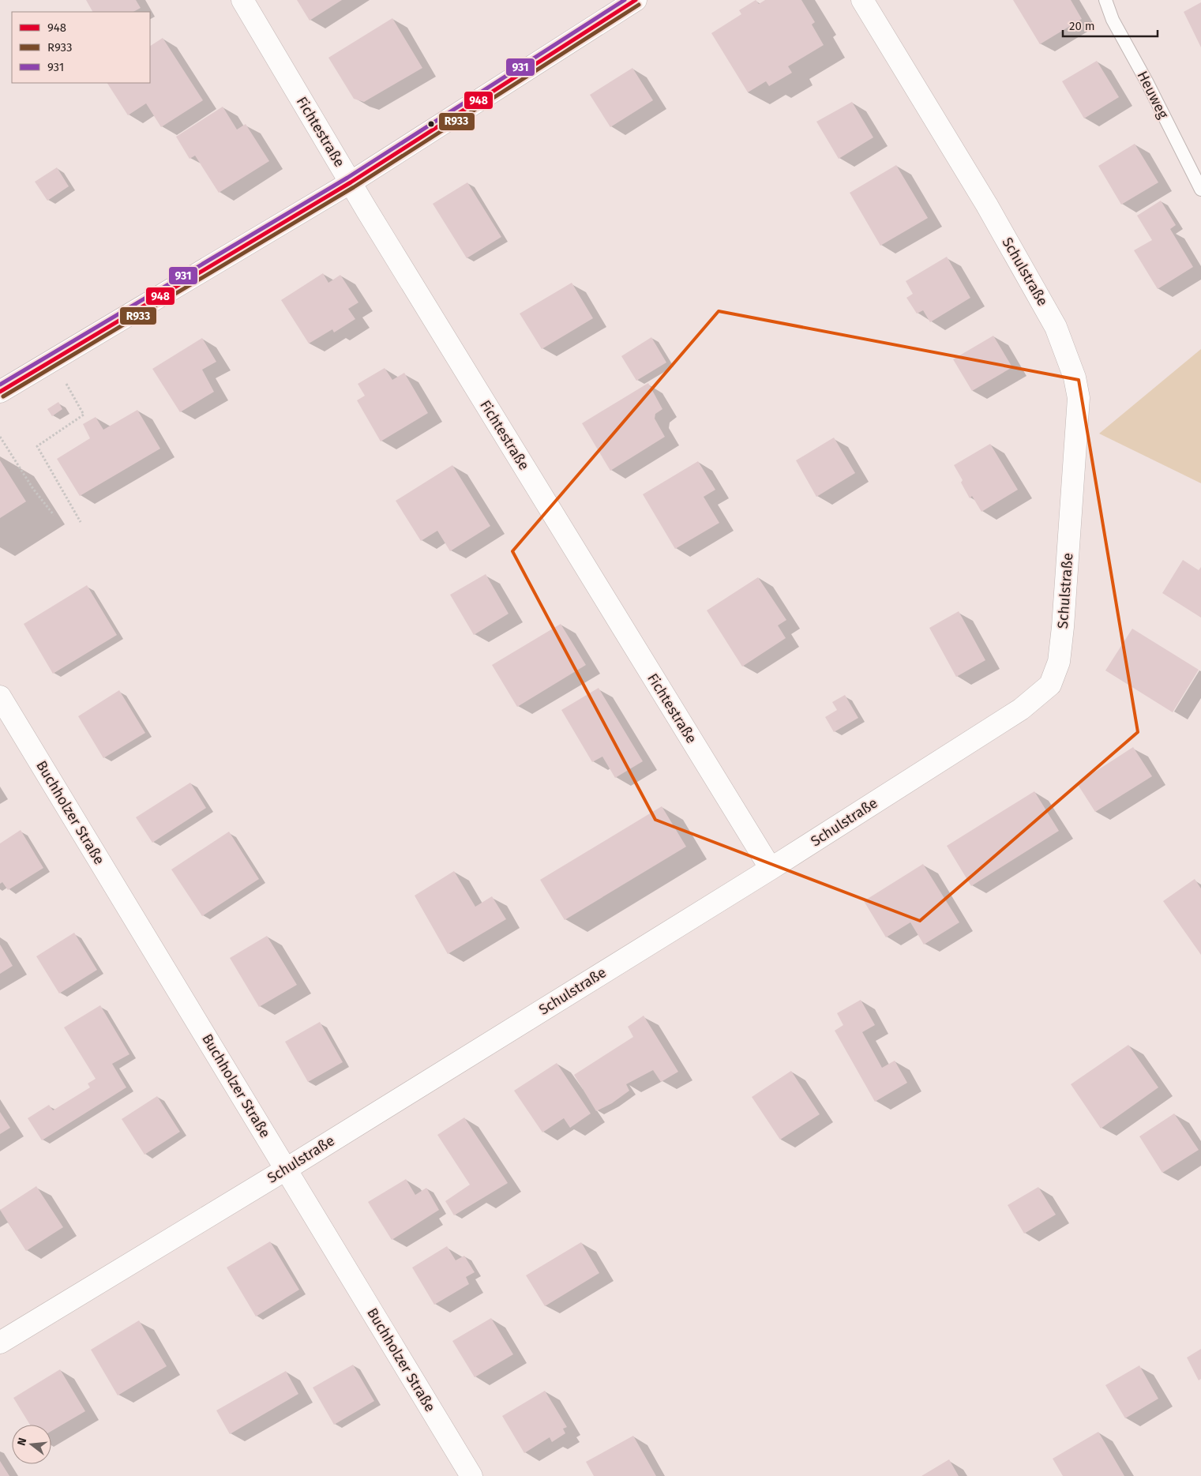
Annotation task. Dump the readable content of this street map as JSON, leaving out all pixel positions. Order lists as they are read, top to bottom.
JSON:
{
  "streets": {
    "street": ["Fichtestraße", "Schulstraße", "Buchholzer Straße"],
    "lane": ["Heuweg"]
  },
  "crossings": [
    ["Fichtestraße", "Schulstraße"],
    ["Schulstraße", "Buchholzer Straße"]
  ],
  "lines": ["transit line 948", "transit line 931", "transit line R933"],
  "legend": ["948", "R933", "931"],
  "scale_bar": "20 m",
  "north": "left"
}
